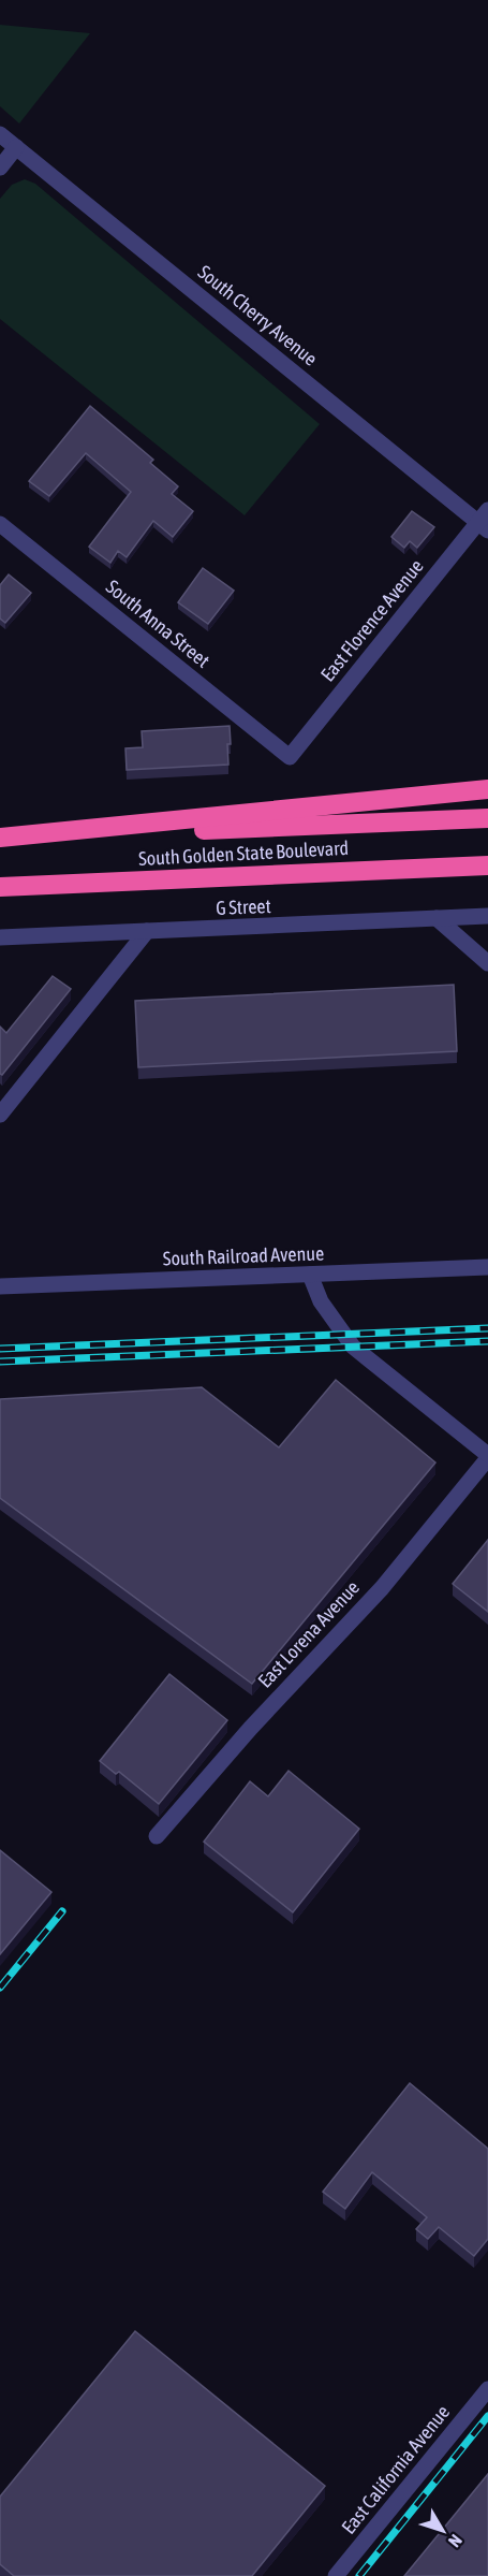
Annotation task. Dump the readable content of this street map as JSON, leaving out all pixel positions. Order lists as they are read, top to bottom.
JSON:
{
  "streets": {
    "highway": ["South Golden State Boulevard"],
    "street": [
      "South Cherry Avenue",
      "East Florence Avenue",
      "South Anna Street",
      "G Street",
      "South Railroad Avenue",
      "East Lorena Avenue",
      "East California Avenue"
    ]
  },
  "crossings": [
    ["South Cherry Avenue", "East Florence Avenue"],
    ["East Florence Avenue", "South Anna Street"]
  ],
  "north": "bottom right"
}
